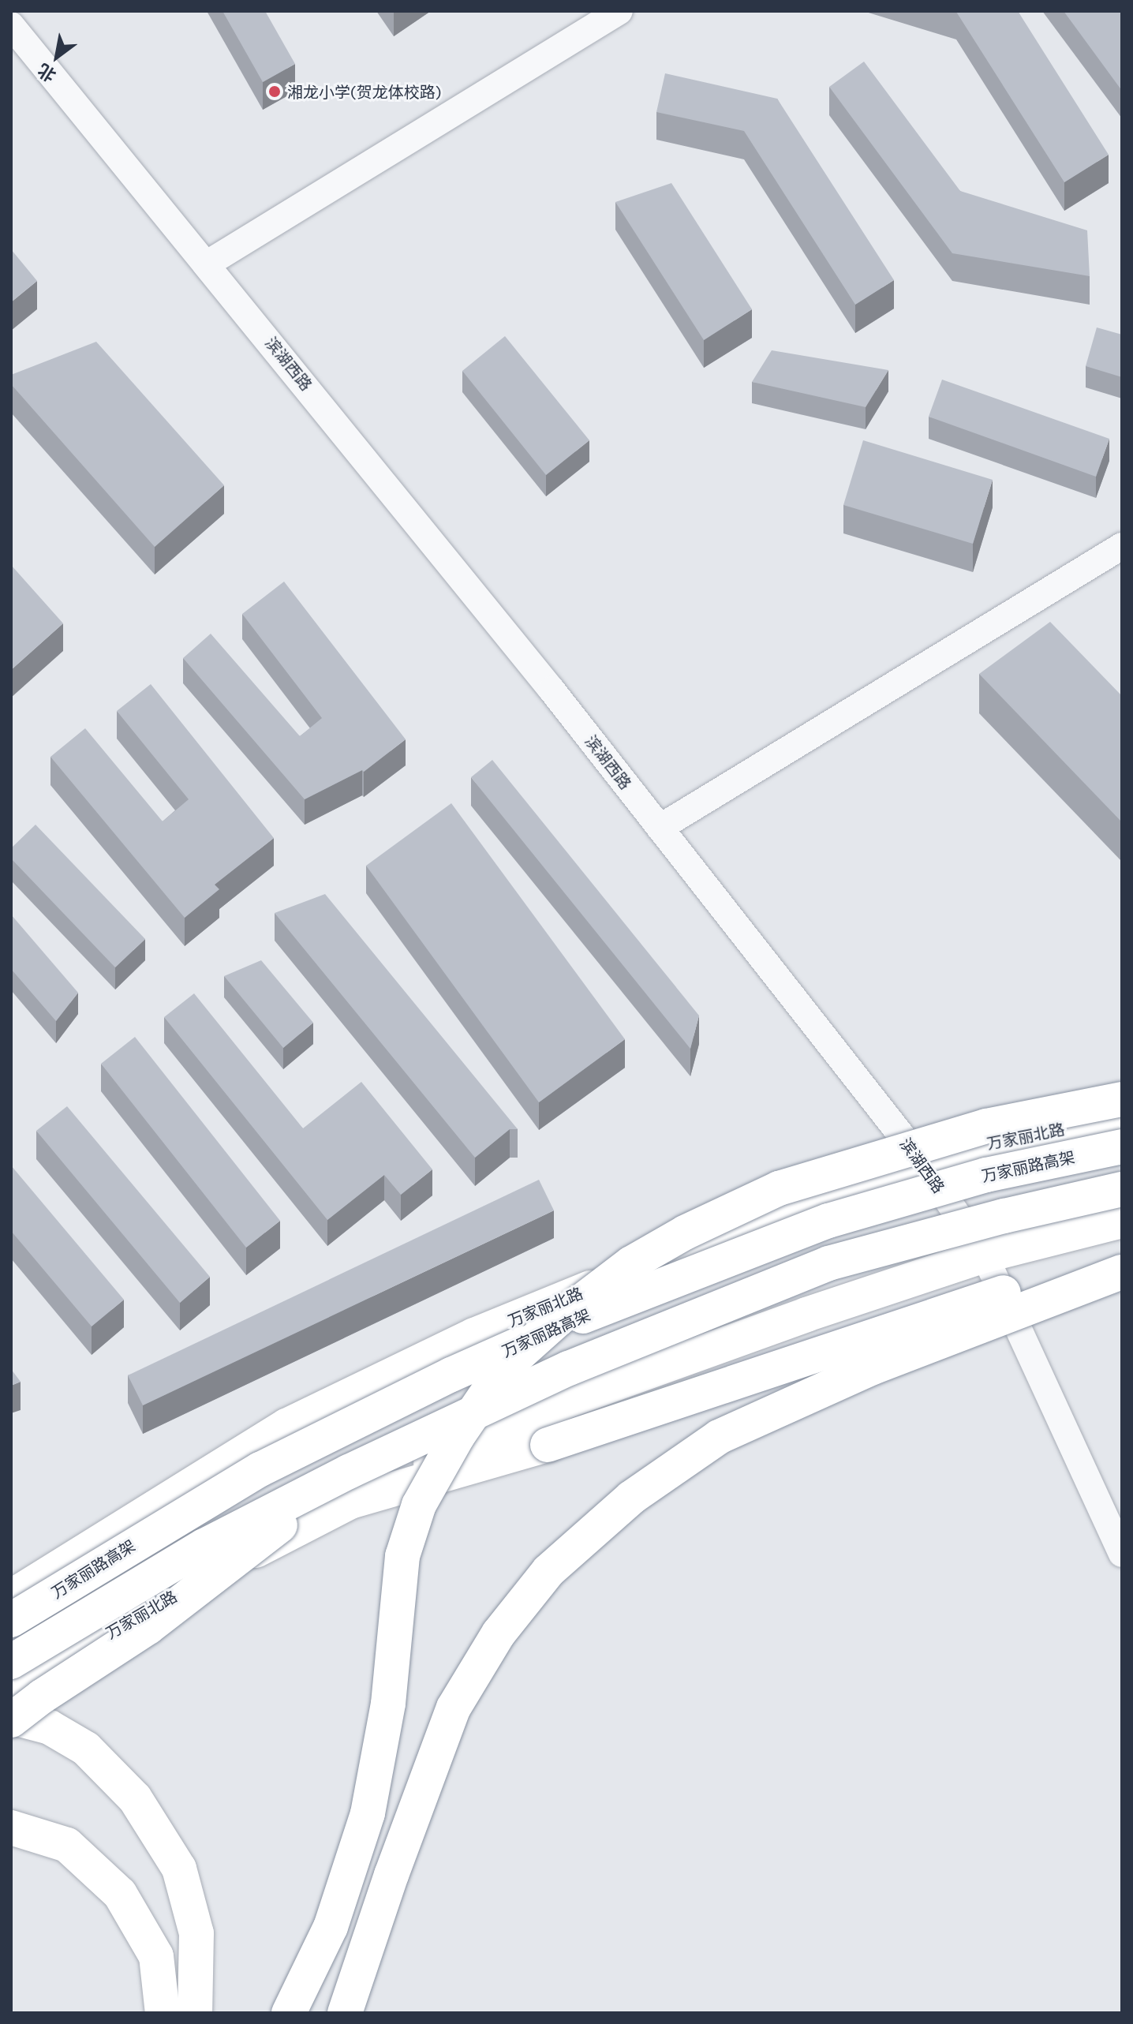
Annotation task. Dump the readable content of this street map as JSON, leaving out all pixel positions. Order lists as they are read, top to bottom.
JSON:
{
  "streets": {
    "main road": ["万家丽北路", "万家丽路高架"],
    "street": ["滨湖西路"]
  },
  "crossings": [
    ["滨湖西路", "万家丽北路"]
  ],
  "places": ["湘龙小学(贺龙体校路)"],
  "north": "bottom left"
}
